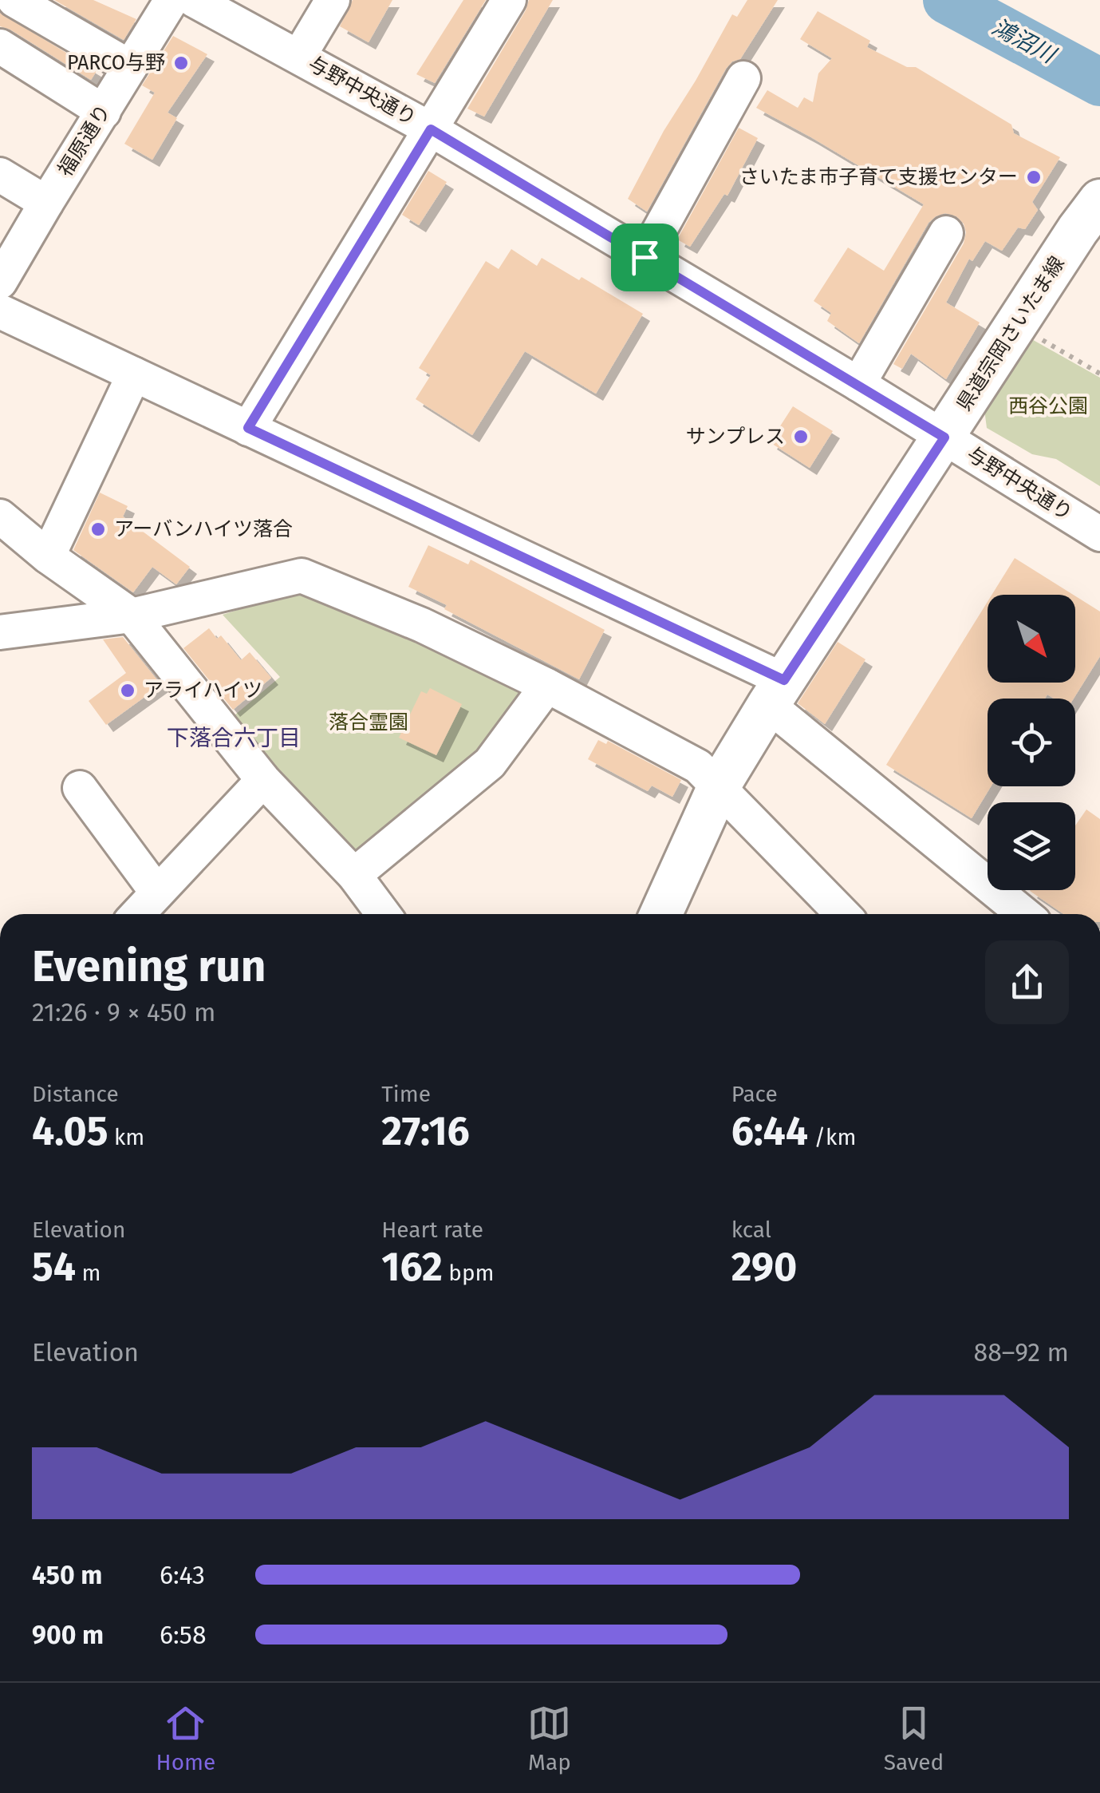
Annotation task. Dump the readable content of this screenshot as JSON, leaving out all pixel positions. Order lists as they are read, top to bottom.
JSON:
{
  "streets": {
    "main road": ["県道宗岡さいたま線"],
    "street": ["与野中央通り", "福原通り"]
  },
  "crossings": [
    ["与野中央通り", "県道宗岡さいたま線"]
  ],
  "districts": ["下落合六丁目"],
  "water": ["鴻沼川"],
  "parks": ["西谷公園", "落合霊園"],
  "places": [
    "PARCO与野",
    "さいたま市子育て支援センター",
    "サンプレス",
    "アーバンハイツ落合",
    "アライハイツ"
  ],
  "north": "bottom right",
  "page": {
    "heading": ["Evening run", "21:26 · 9 × 450 m"],
    "stats": [
      ["Distance", "4.05 km"],
      ["Time", "27:16"],
      ["Pace", "6:44 /km"],
      ["Elevation", "54 m"],
      ["Heart rate", "162 bpm"],
      ["kcal", "290"]
    ],
    "chart": ["Elevation", "88–92 m"],
    "list": [
      {
        "name": "450 m",
        "note": "6:43"
      },
      {
        "name": "900 m",
        "note": "6:58"
      }
    ],
    "tabs": ["Home", "Map", "Saved"]
  }
}
